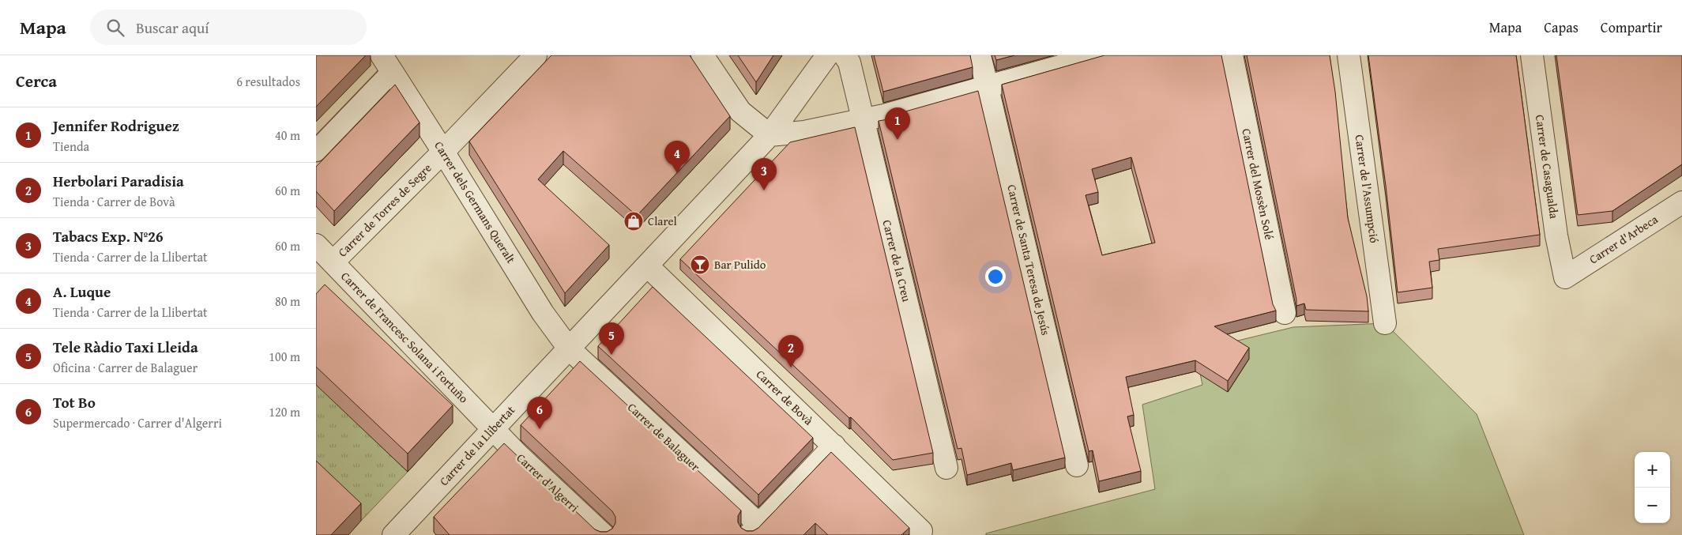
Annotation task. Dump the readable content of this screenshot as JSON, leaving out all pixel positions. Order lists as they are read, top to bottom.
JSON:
{
  "streets": {
    "street": [
      "Carrer de Casagualda",
      "Carrer del Mossèn Solé",
      "Carrer de l'Assumpció",
      "Carrer dels Germans Queralt",
      "Carrer de Torres de Segre",
      "Carrer d'Arbeca",
      "Carrer de Santa Teresa de Jesús",
      "Carrer de la Creu",
      "Carrer de Francesc Solana i Fortuño",
      "Carrer de Bovà",
      "Carrer de Balaguer",
      "Carrer de la Llibertat",
      "Carrer d'Algerri"
    ]
  },
  "crossings": [
    ["Carrer de Casagualda", "Carrer d'Arbeca"],
    ["Carrer dels Germans Queralt", "Carrer de Torres de Segre"],
    ["Carrer dels Germans Queralt", "Carrer de Balaguer"],
    ["Carrer dels Germans Queralt", "Carrer de la Llibertat"],
    ["Carrer de Torres de Segre", "Carrer de Francesc Solana i Fortuño"],
    ["Carrer de Francesc Solana i Fortuño", "Carrer de la Llibertat"],
    ["Carrer de Francesc Solana i Fortuño", "Carrer d'Algerri"],
    ["Carrer de Bovà", "Carrer de la Llibertat"],
    ["Carrer de Balaguer", "Carrer de la Llibertat"],
    ["Carrer de la Llibertat", "Carrer d'Algerri"]
  ],
  "places": {
    "shop": ["Clarel"],
    "bar": ["Bar Pulido"]
  },
  "page": {
    "header": "Mapa",
    "search": "Buscar aquí",
    "nav": ["Mapa", "Capas", "Compartir"],
    "heading": ["Cerca", "6 resultados"],
    "list": [
      {
        "mark": "1",
        "name": "Jennifer Rodriguez",
        "note": "Tienda",
        "value": "40 m"
      },
      {
        "mark": "2",
        "name": "Herbolari Paradisia",
        "note": "Tienda · Carrer de Bovà",
        "value": "60 m"
      },
      {
        "mark": "3",
        "name": "Tabacs Exp. Nº26",
        "note": "Tienda · Carrer de la Llibertat",
        "value": "60 m"
      },
      {
        "mark": "4",
        "name": "A. Luque",
        "note": "Tienda · Carrer de la Llibertat",
        "value": "80 m"
      },
      {
        "mark": "5",
        "name": "Tele Ràdio Taxi Lleida",
        "note": "Oficina · Carrer de Balaguer",
        "value": "100 m"
      },
      {
        "mark": "6",
        "name": "Tot Bo",
        "note": "Supermercado · Carrer d'Algerri",
        "value": "120 m"
      }
    ],
    "pins": [
      "1",
      "4",
      "3",
      "5",
      "2",
      "6"
    ],
    "map_buttons": ["+", "−"]
  }
}
